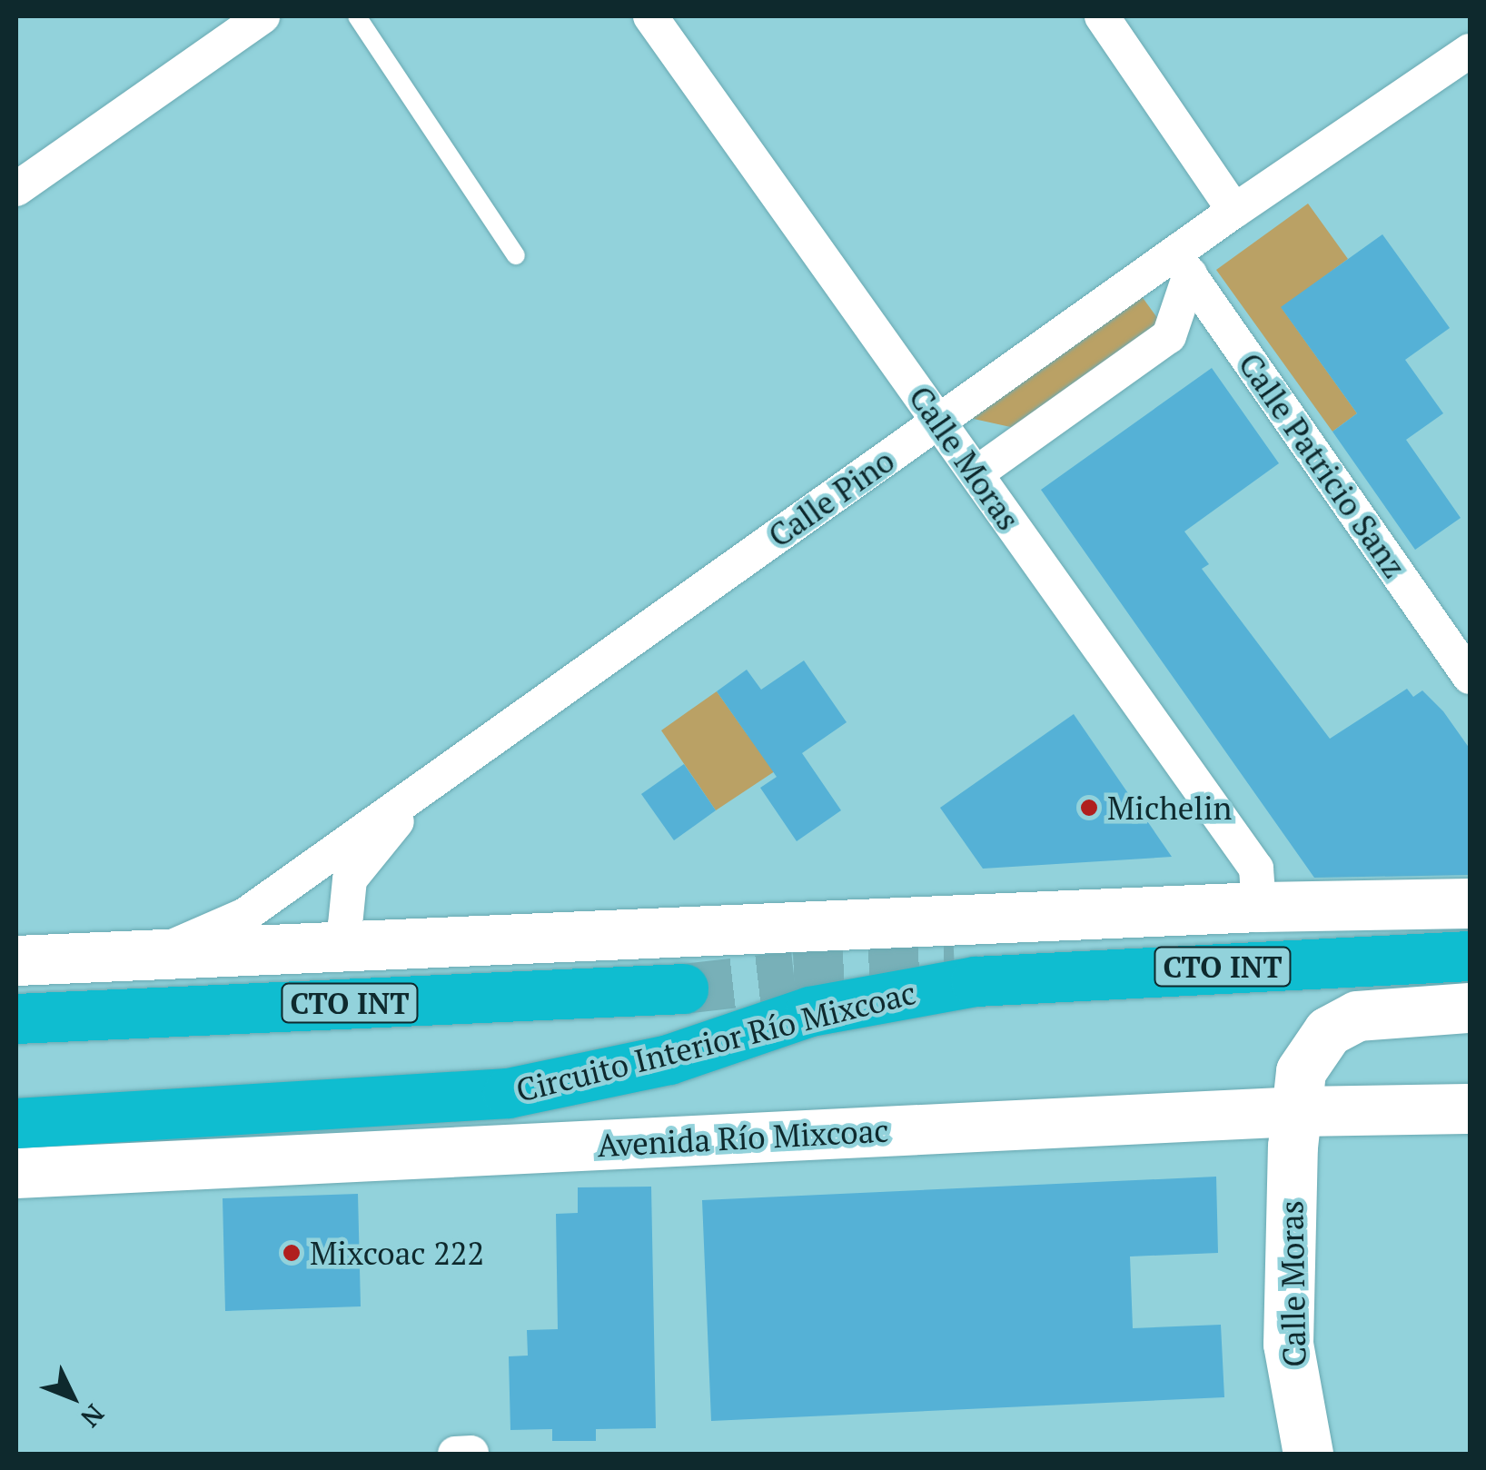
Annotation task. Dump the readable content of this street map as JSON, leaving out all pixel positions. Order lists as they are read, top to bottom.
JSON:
{
  "streets": {
    "highway": ["CTO INT", "Circuito Interior Río Mixcoac"],
    "main road": ["Calle Moras", "Avenida Río Mixcoac"],
    "street": ["Calle Patricio Sanz", "Calle Pino"]
  },
  "crossings": [
    ["Calle Moras", "Calle Pino"],
    ["Calle Moras", "CTO INT"],
    ["Calle Moras", "Avenida Río Mixcoac"],
    ["Calle Patricio Sanz", "Calle Pino"],
    ["Calle Pino", "CTO INT"]
  ],
  "places": ["Michelin", "Mixcoac 222"],
  "north": "bottom right"
}
